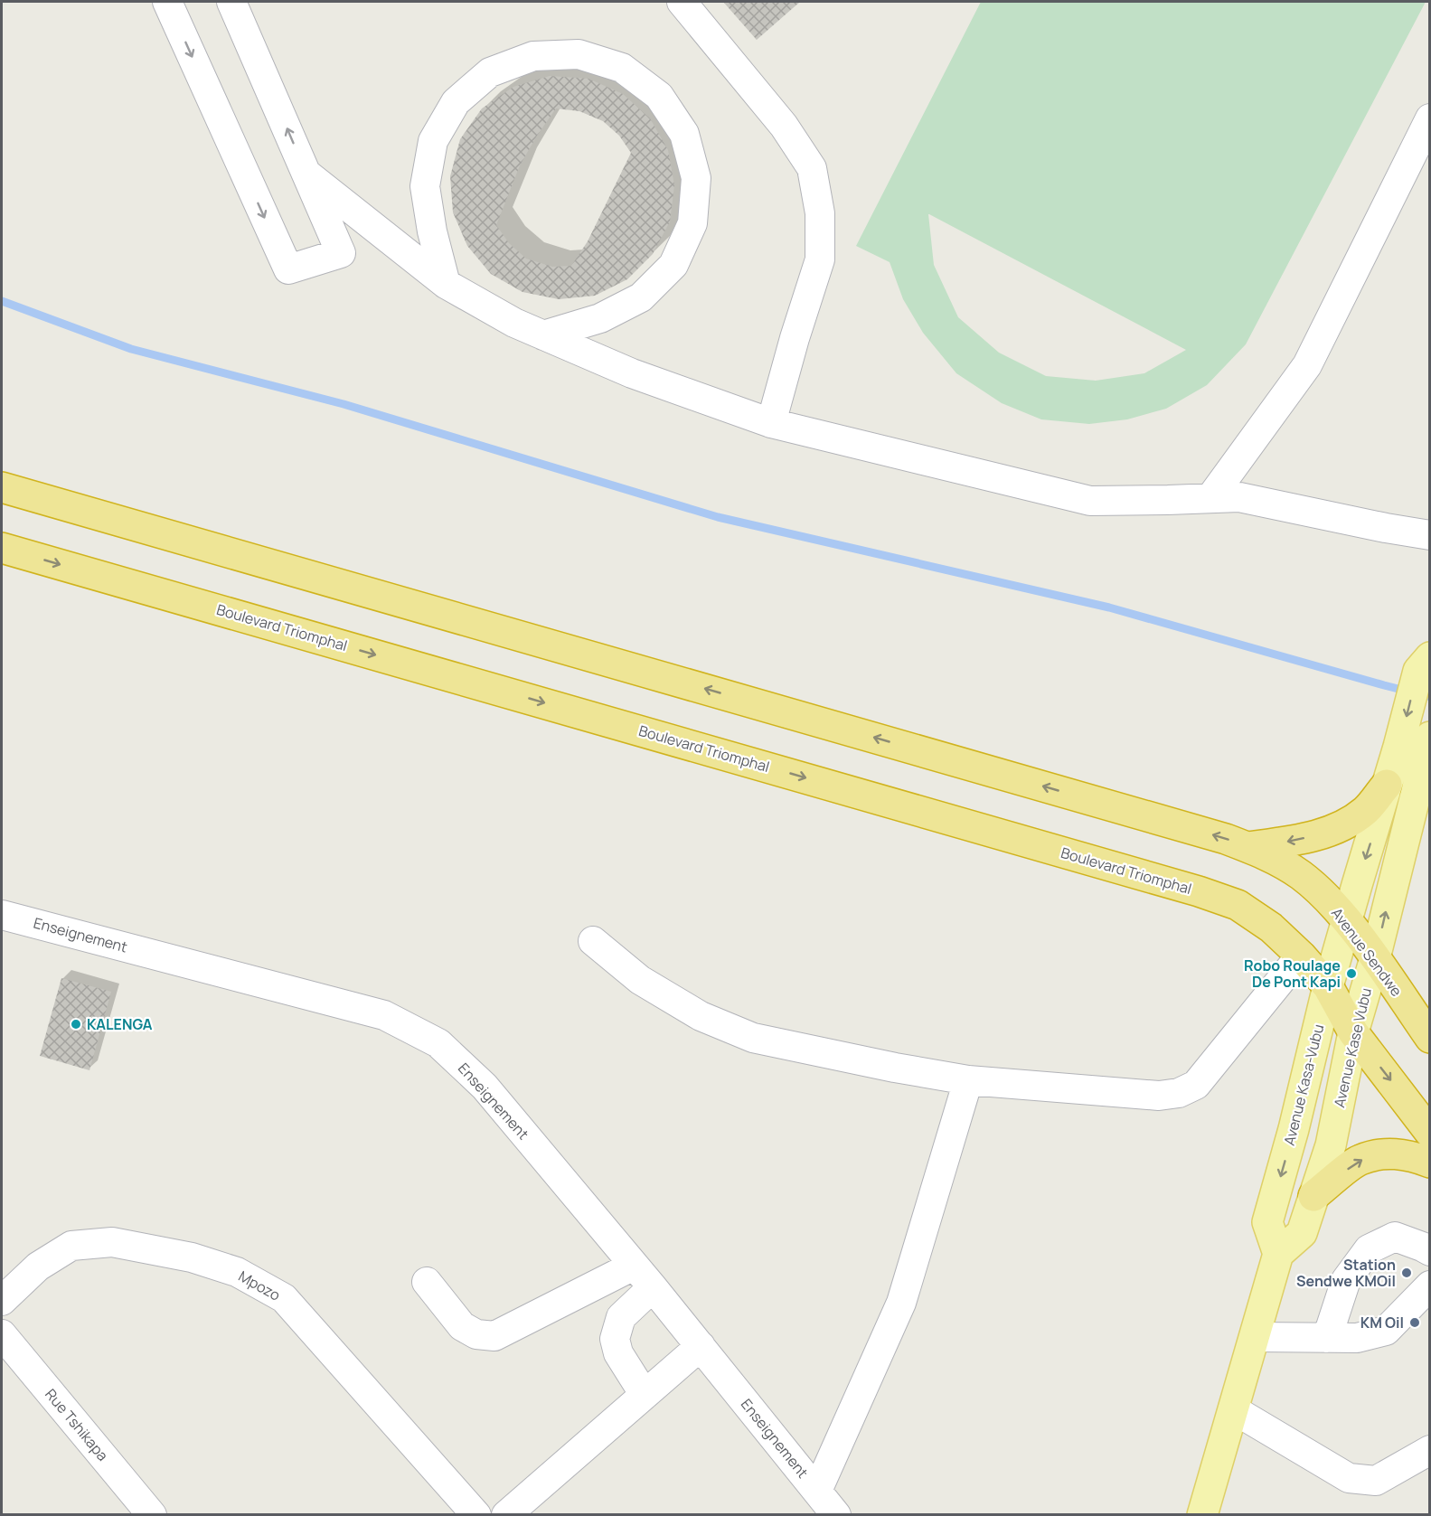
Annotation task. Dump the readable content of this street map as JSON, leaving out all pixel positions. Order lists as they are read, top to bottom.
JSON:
{
  "streets": {
    "highway": ["Boulevard Triomphal", "Avenue Sendwe"],
    "main road": ["Avenue Kase Vubu", "Avenue Kasa-Vubu"],
    "street": ["Enseignement", "Mpozo", "Rue Tshikapa"]
  },
  "crossings": [
    ["Boulevard Triomphal", "Avenue Kase Vubu"],
    ["Boulevard Triomphal", "Avenue Kasa-Vubu"],
    ["Avenue Sendwe", "Avenue Kase Vubu"],
    ["Avenue Sendwe", "Avenue Kasa-Vubu"],
    ["Avenue Kase Vubu", "Avenue Kasa-Vubu"]
  ],
  "one_way": ["Avenue Kase Vubu", "Avenue Kasa-Vubu"],
  "places": [
    "Robo Roulage De Pont Kapi",
    "KALENGA",
    "Station Sendwe KMOil",
    "KM Oil"
  ]
}
